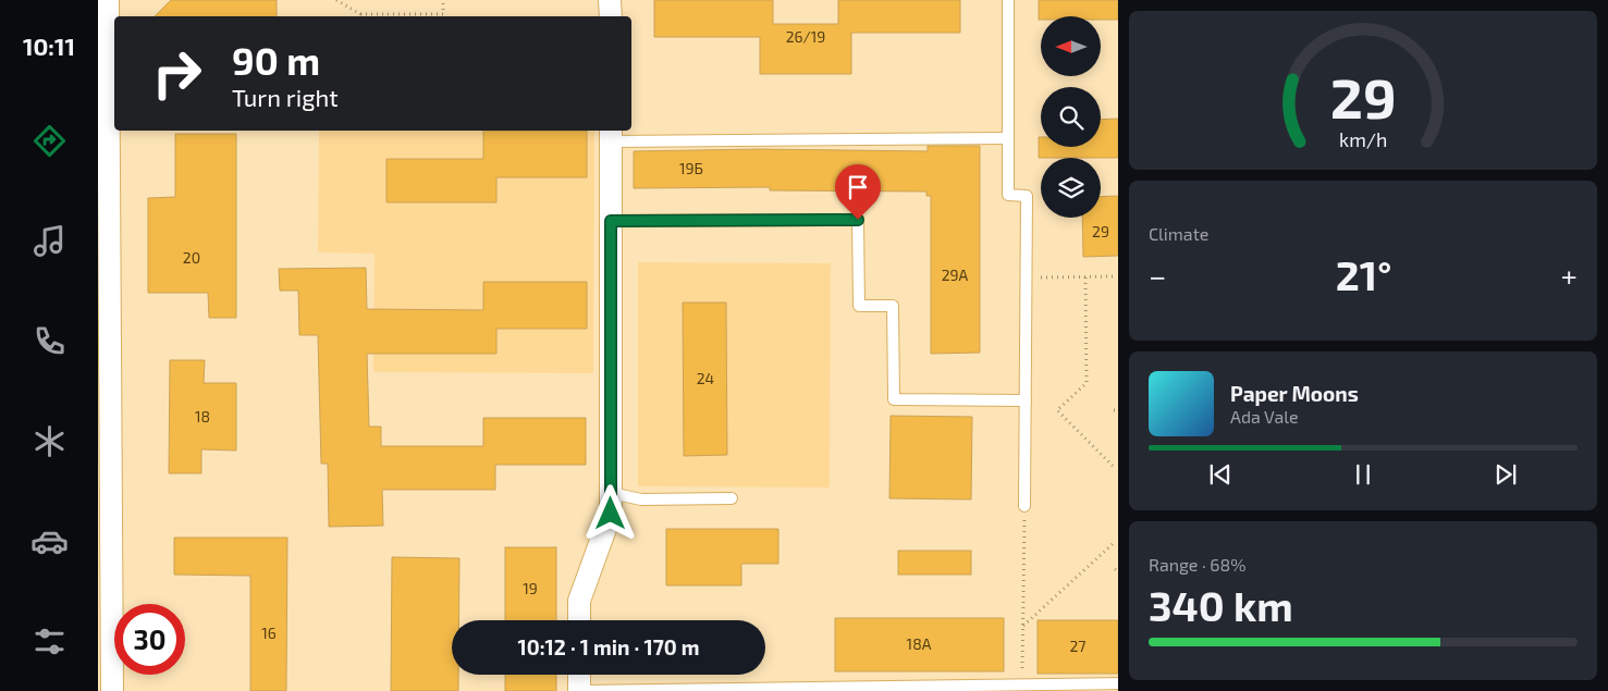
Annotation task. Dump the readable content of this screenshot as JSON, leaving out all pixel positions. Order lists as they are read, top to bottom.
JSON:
{
  "house_numbers": [
    "26/19",
    "19Б",
    "29",
    "20",
    "29А",
    "24",
    "18",
    "19",
    "16",
    "18А",
    "27"
  ],
  "north": "left",
  "page": {
    "tabs": "10:11",
    "turn": ["90 m", "Turn right"],
    "tile": [
      "Climate",
      ["Range · 68%", "340 km"]
    ],
    "heat": ["−", "21°", "+"],
    "song": ["Paper Moons", "Ada Vale"],
    "limit": "30",
    "trip": "10:12 · 1 min · 170 m",
    "gauge": ["29", "km/h"]
  }
}
